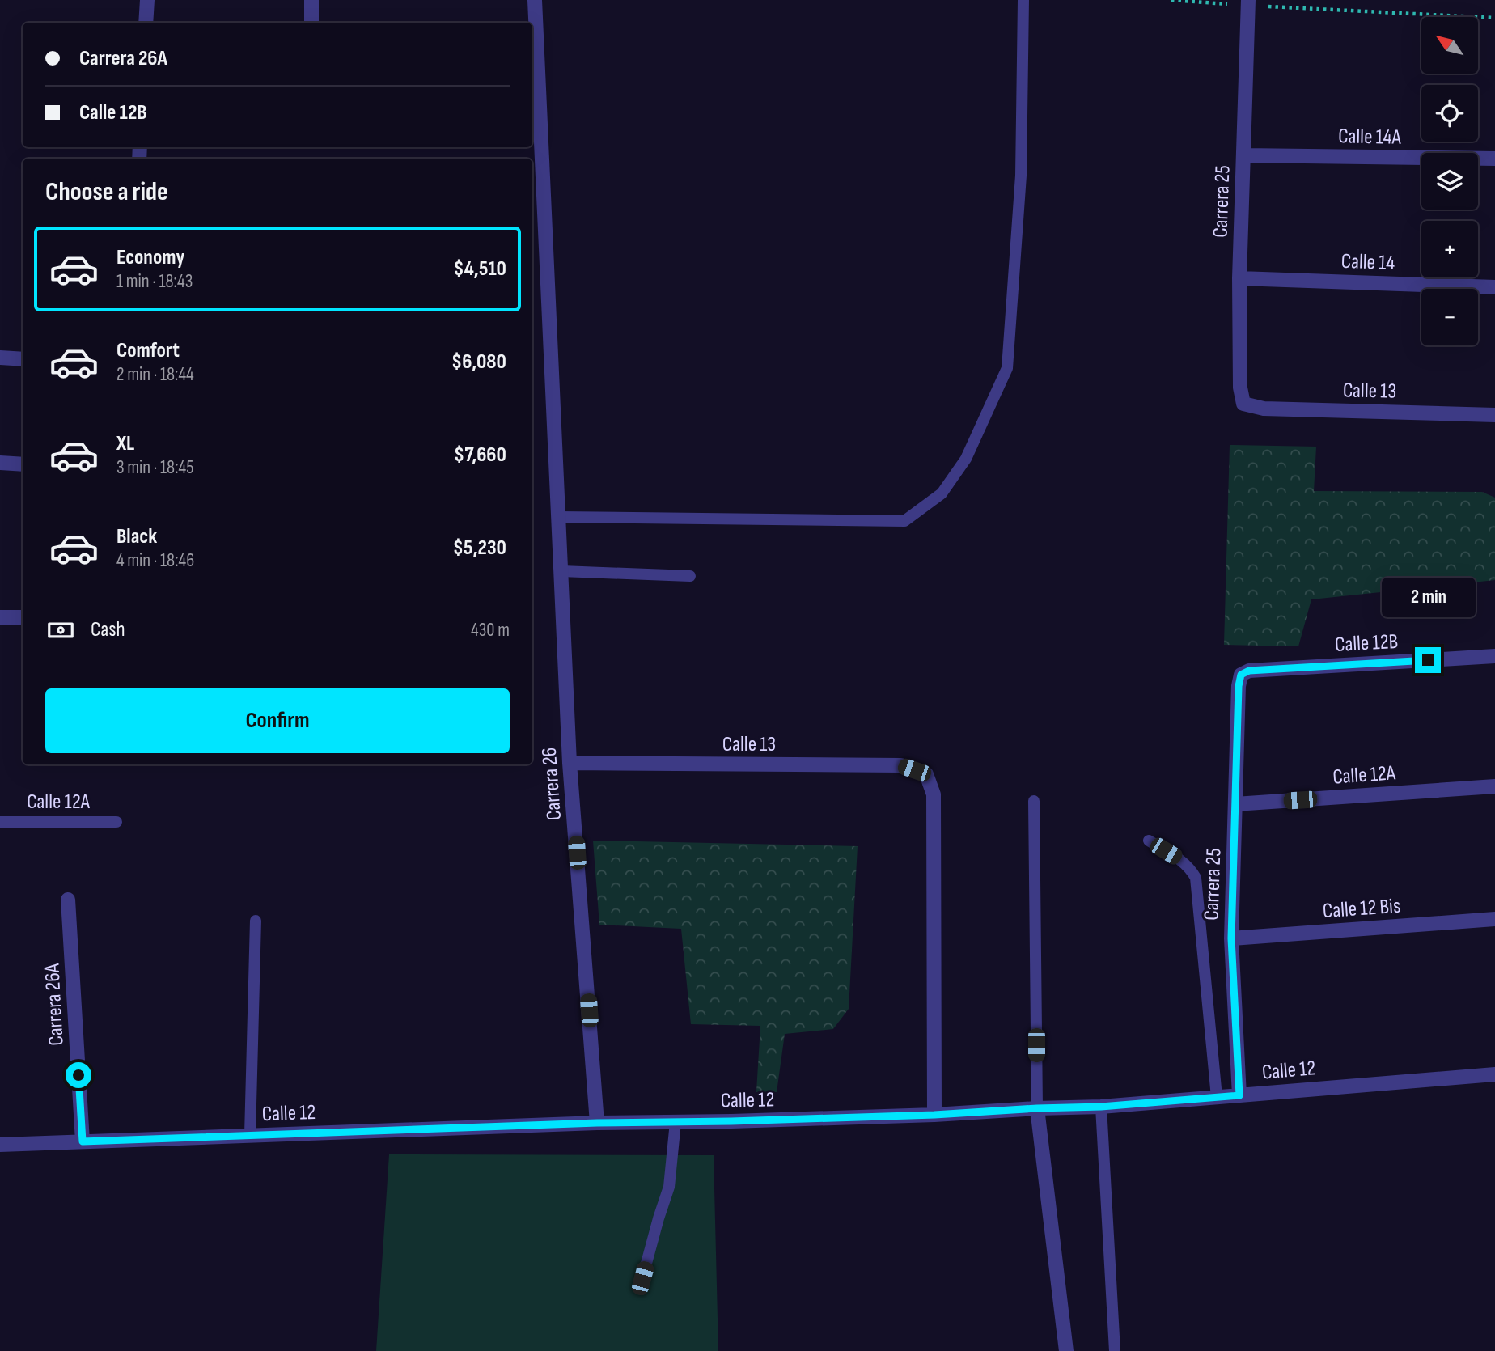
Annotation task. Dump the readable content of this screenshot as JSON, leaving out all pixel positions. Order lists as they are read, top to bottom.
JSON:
{
  "streets": {
    "street": [
      "Calle 14A",
      "Carrera 25",
      "Calle 14",
      "Calle 13",
      "Calle 12B",
      "Calle 12A",
      "Carrera 26",
      "Calle 12 Bis",
      "Carrera 26A",
      "Calle 12"
    ]
  },
  "crossings": [
    ["Calle 14A", "Carrera 25"],
    ["Carrera 25", "Calle 14"],
    ["Carrera 25", "Calle 13"],
    ["Carrera 25", "Calle 12B"],
    ["Carrera 25", "Calle 12A"],
    ["Carrera 25", "Calle 12 Bis"],
    ["Carrera 25", "Calle 12"],
    ["Calle 13", "Carrera 26"],
    ["Calle 13", "Calle 12"],
    ["Carrera 26", "Calle 12"],
    ["Carrera 26A", "Calle 12"]
  ],
  "north": "top left",
  "page": {
    "map_buttons": ["+", "−"],
    "banner": ["Carrera 26A", "Calle 12B"],
    "heading": "Choose a ride",
    "list": [
      {
        "name": "Economy",
        "note": "1 min · 18:43",
        "value": "$4,510"
      },
      {
        "name": "Comfort",
        "note": "2 min · 18:44",
        "value": "$6,080"
      },
      {
        "name": "XL",
        "note": "3 min · 18:45",
        "value": "$7,660"
      },
      {
        "name": "Black",
        "note": "4 min · 18:46",
        "value": "$5,230"
      }
    ],
    "bubble": "2 min",
    "pay": ["Cash", "430 m"],
    "buttons": "Confirm"
  }
}
